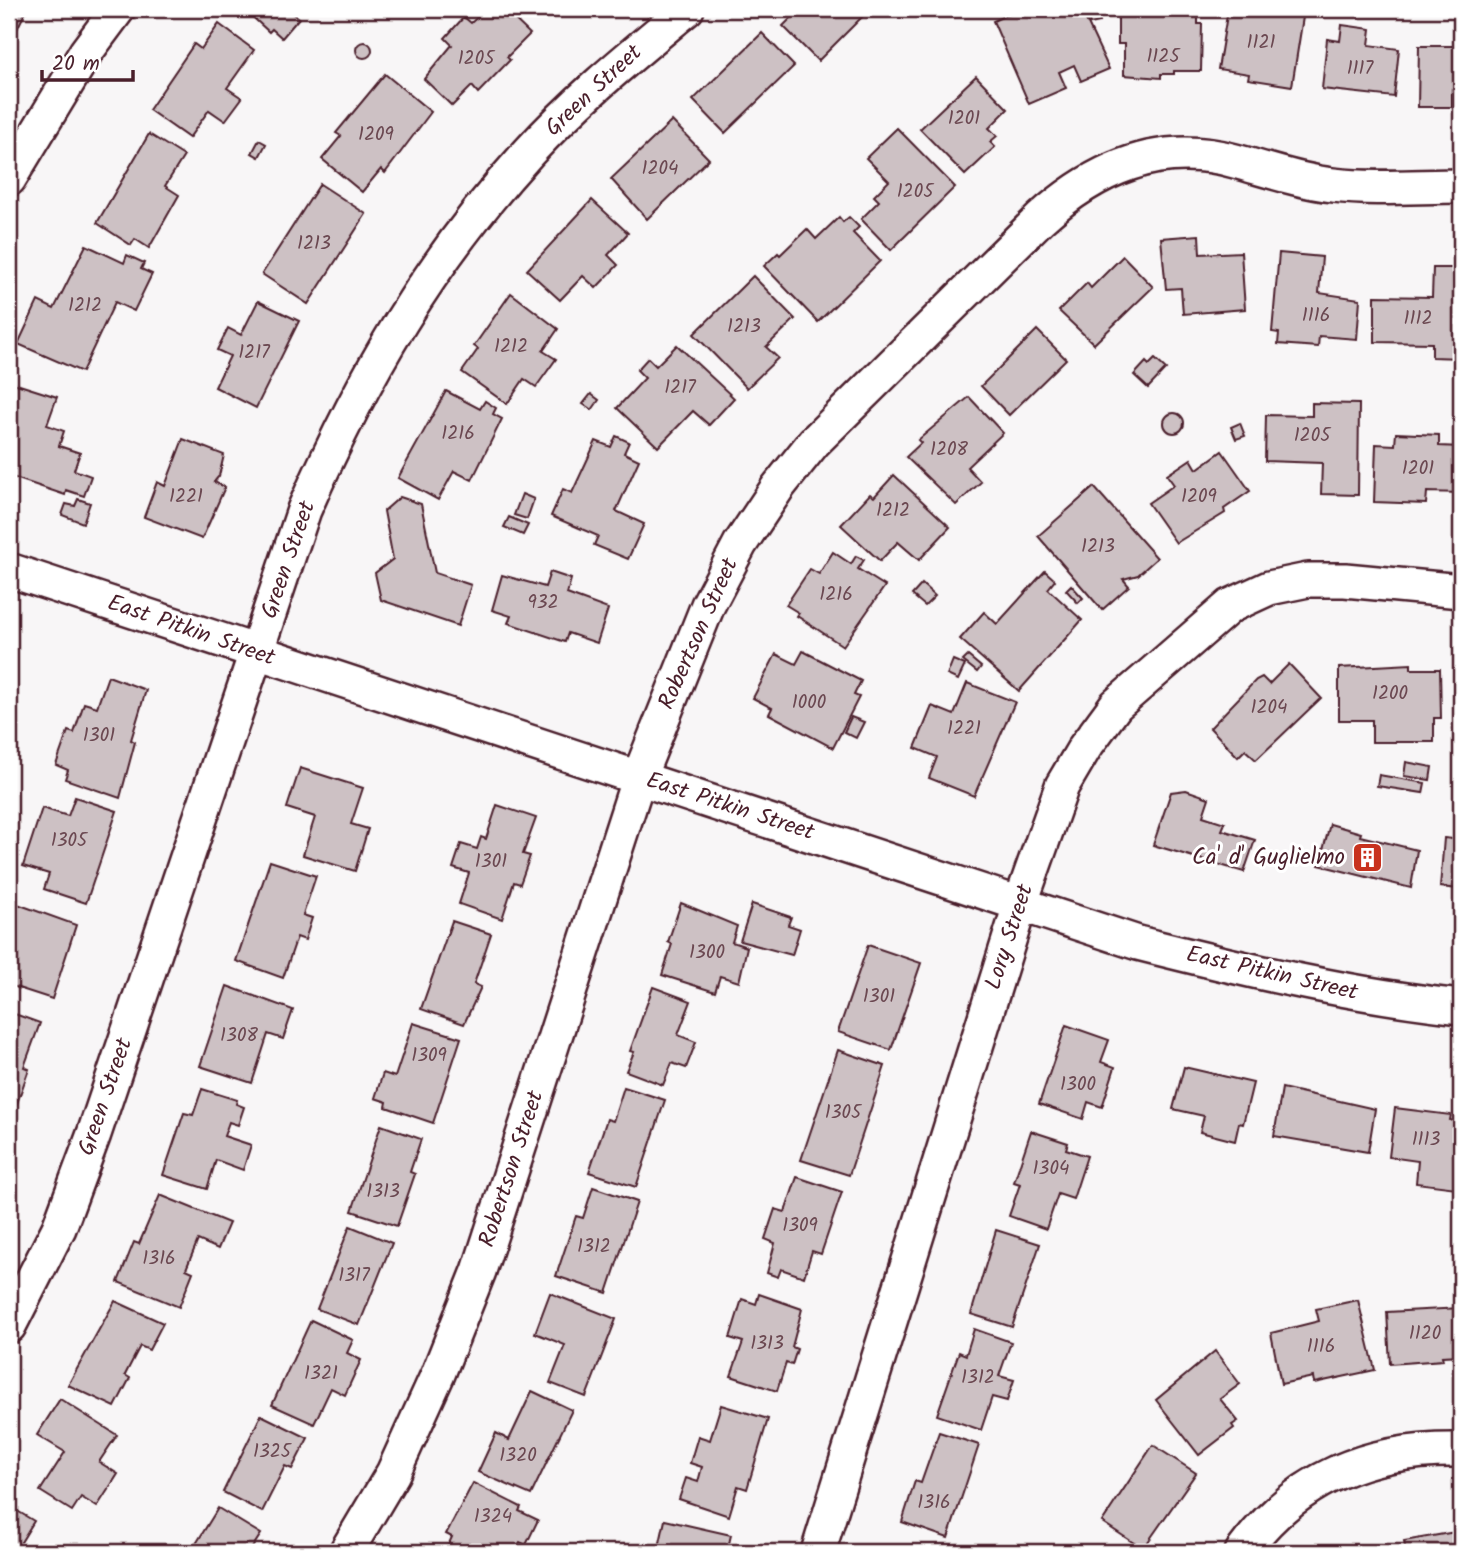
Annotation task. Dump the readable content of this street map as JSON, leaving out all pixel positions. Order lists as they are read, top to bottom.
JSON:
{
  "streets": {
    "street": [
      "Green Street",
      "East Pitkin Street",
      "Robertson Street",
      "Lory Street"
    ]
  },
  "crossings": [
    ["Green Street", "East Pitkin Street"],
    ["East Pitkin Street", "Robertson Street"],
    ["East Pitkin Street", "Lory Street"]
  ],
  "places": {
    "building": ["Ca' d' Guglielmo"]
  },
  "house_numbers": [
    "1121",
    "1125",
    "1205",
    "1117",
    "1201",
    "1209",
    "1204",
    "1205",
    "1213",
    "1212",
    "1116",
    "1112",
    "1213",
    "1212",
    "1217",
    "1217",
    "1216",
    "1205",
    "1208",
    "1201",
    "1221",
    "1209",
    "1212",
    "1213",
    "1216",
    "932",
    "1200",
    "1000",
    "1204",
    "1221",
    "1301",
    "1305",
    "1301",
    "1300",
    "1301",
    "1308",
    "1309",
    "1300",
    "1305",
    "1113",
    "1304",
    "1313",
    "1309",
    "1312",
    "1316",
    "1317",
    "1120",
    "1313",
    "1116",
    "1321",
    "1312",
    "1325",
    "1320",
    "1316",
    "1324"
  ],
  "scale_bar": "20 m"
}
